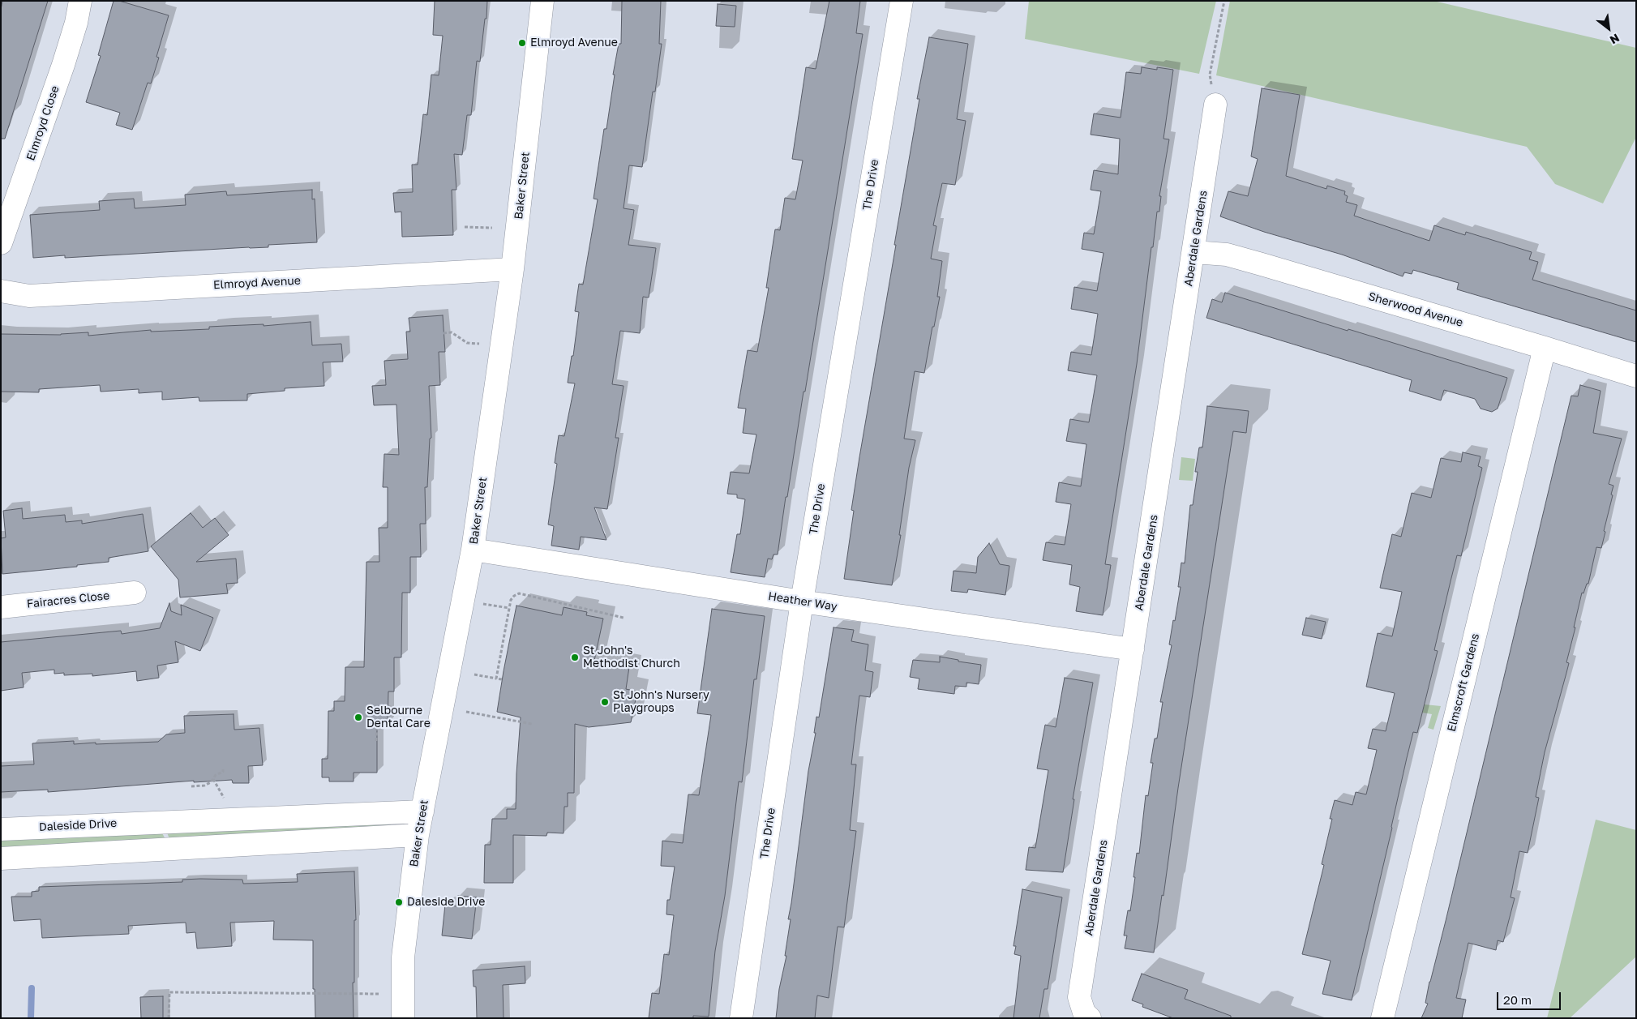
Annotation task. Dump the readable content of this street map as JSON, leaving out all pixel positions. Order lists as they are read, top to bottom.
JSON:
{
  "streets": {
    "street": [
      "Elmroyd Close",
      "The Drive",
      "Baker Street",
      "Aberdale Gardens",
      "Elmroyd Avenue",
      "Sherwood Avenue",
      "Fairacres Close",
      "Heather Way",
      "Elmscroft Gardens",
      "Daleside Drive"
    ]
  },
  "crossings": [
    ["The Drive", "Heather Way"],
    ["Baker Street", "Elmroyd Avenue"],
    ["Baker Street", "Heather Way"],
    ["Baker Street", "Daleside Drive"],
    ["Aberdale Gardens", "Sherwood Avenue"],
    ["Aberdale Gardens", "Heather Way"],
    ["Sherwood Avenue", "Elmscroft Gardens"]
  ],
  "places": [
    "Elmroyd Avenue",
    "St John's Methodist Church",
    "St John's Nursery Playgroups",
    "Selbourne Dental Care",
    "Daleside Drive"
  ],
  "scale_bar": "20 m",
  "north": "bottom right"
}
